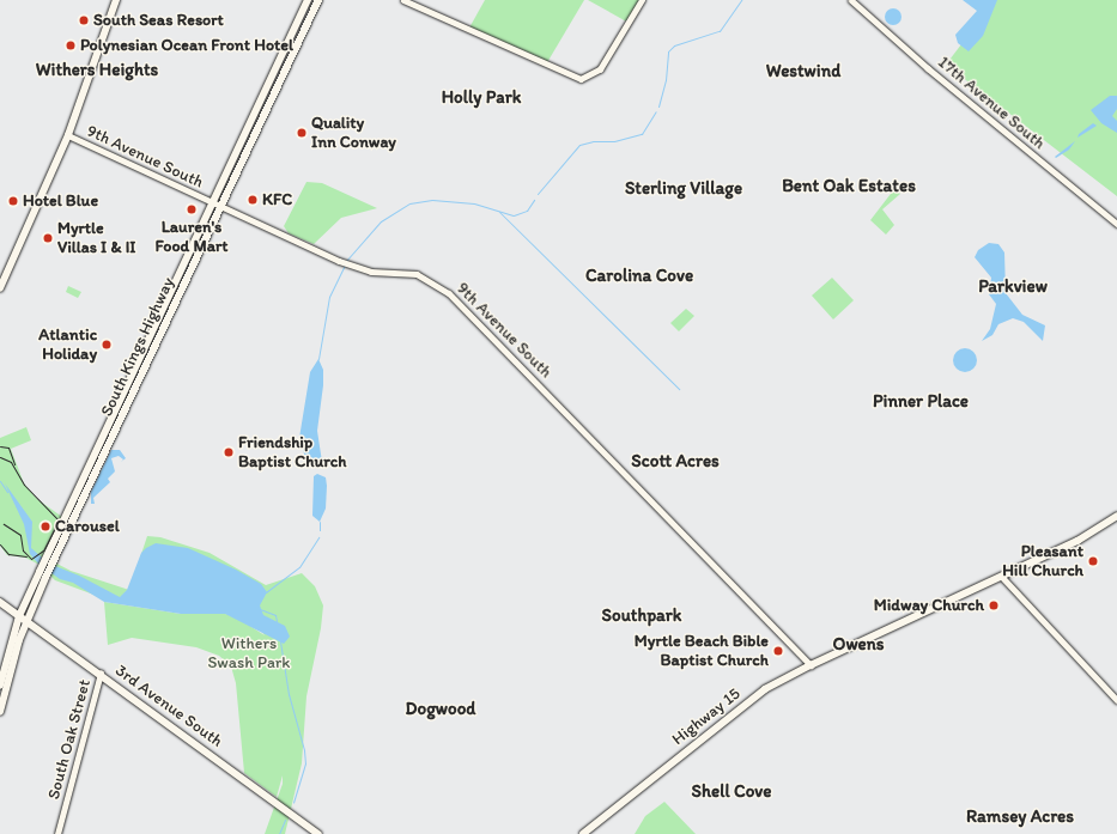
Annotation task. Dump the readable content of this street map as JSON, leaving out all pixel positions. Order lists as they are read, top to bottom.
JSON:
{
  "streets": {
    "main road": ["South Kings Highway", "3rd Avenue South", "Highway 15"],
    "street": ["17th Avenue South", "9th Avenue South", "South Oak Street"]
  },
  "crossings": [
    ["9th Avenue South", "South Kings Highway"],
    ["9th Avenue South", "Highway 15"],
    ["South Kings Highway", "3rd Avenue South"],
    ["3rd Avenue South", "South Oak Street"]
  ],
  "districts": [
    "Withers Heights",
    "Westwind",
    "Holly Park",
    "Bent Oak Estates",
    "Sterling Village",
    "Carolina Cove",
    "Parkview",
    "Pinner Place",
    "Scott Acres",
    "Southpark",
    "Owens",
    "Dogwood",
    "Shell Cove",
    "Ramsey Acres"
  ],
  "parks": ["Withers Swash Park"],
  "places": [
    "South Seas Resort",
    "Polynesian Ocean Front Hotel",
    "Quality Inn Conway",
    "KFC",
    "Hotel Blue",
    "Lauren's Food Mart",
    "Myrtle Villas I & II",
    "Atlantic Holiday",
    "Friendship Baptist Church",
    "Carousel",
    "Pleasant Hill Church",
    "Midway Church",
    "Myrtle Beach Bible Baptist Church"
  ]
}
